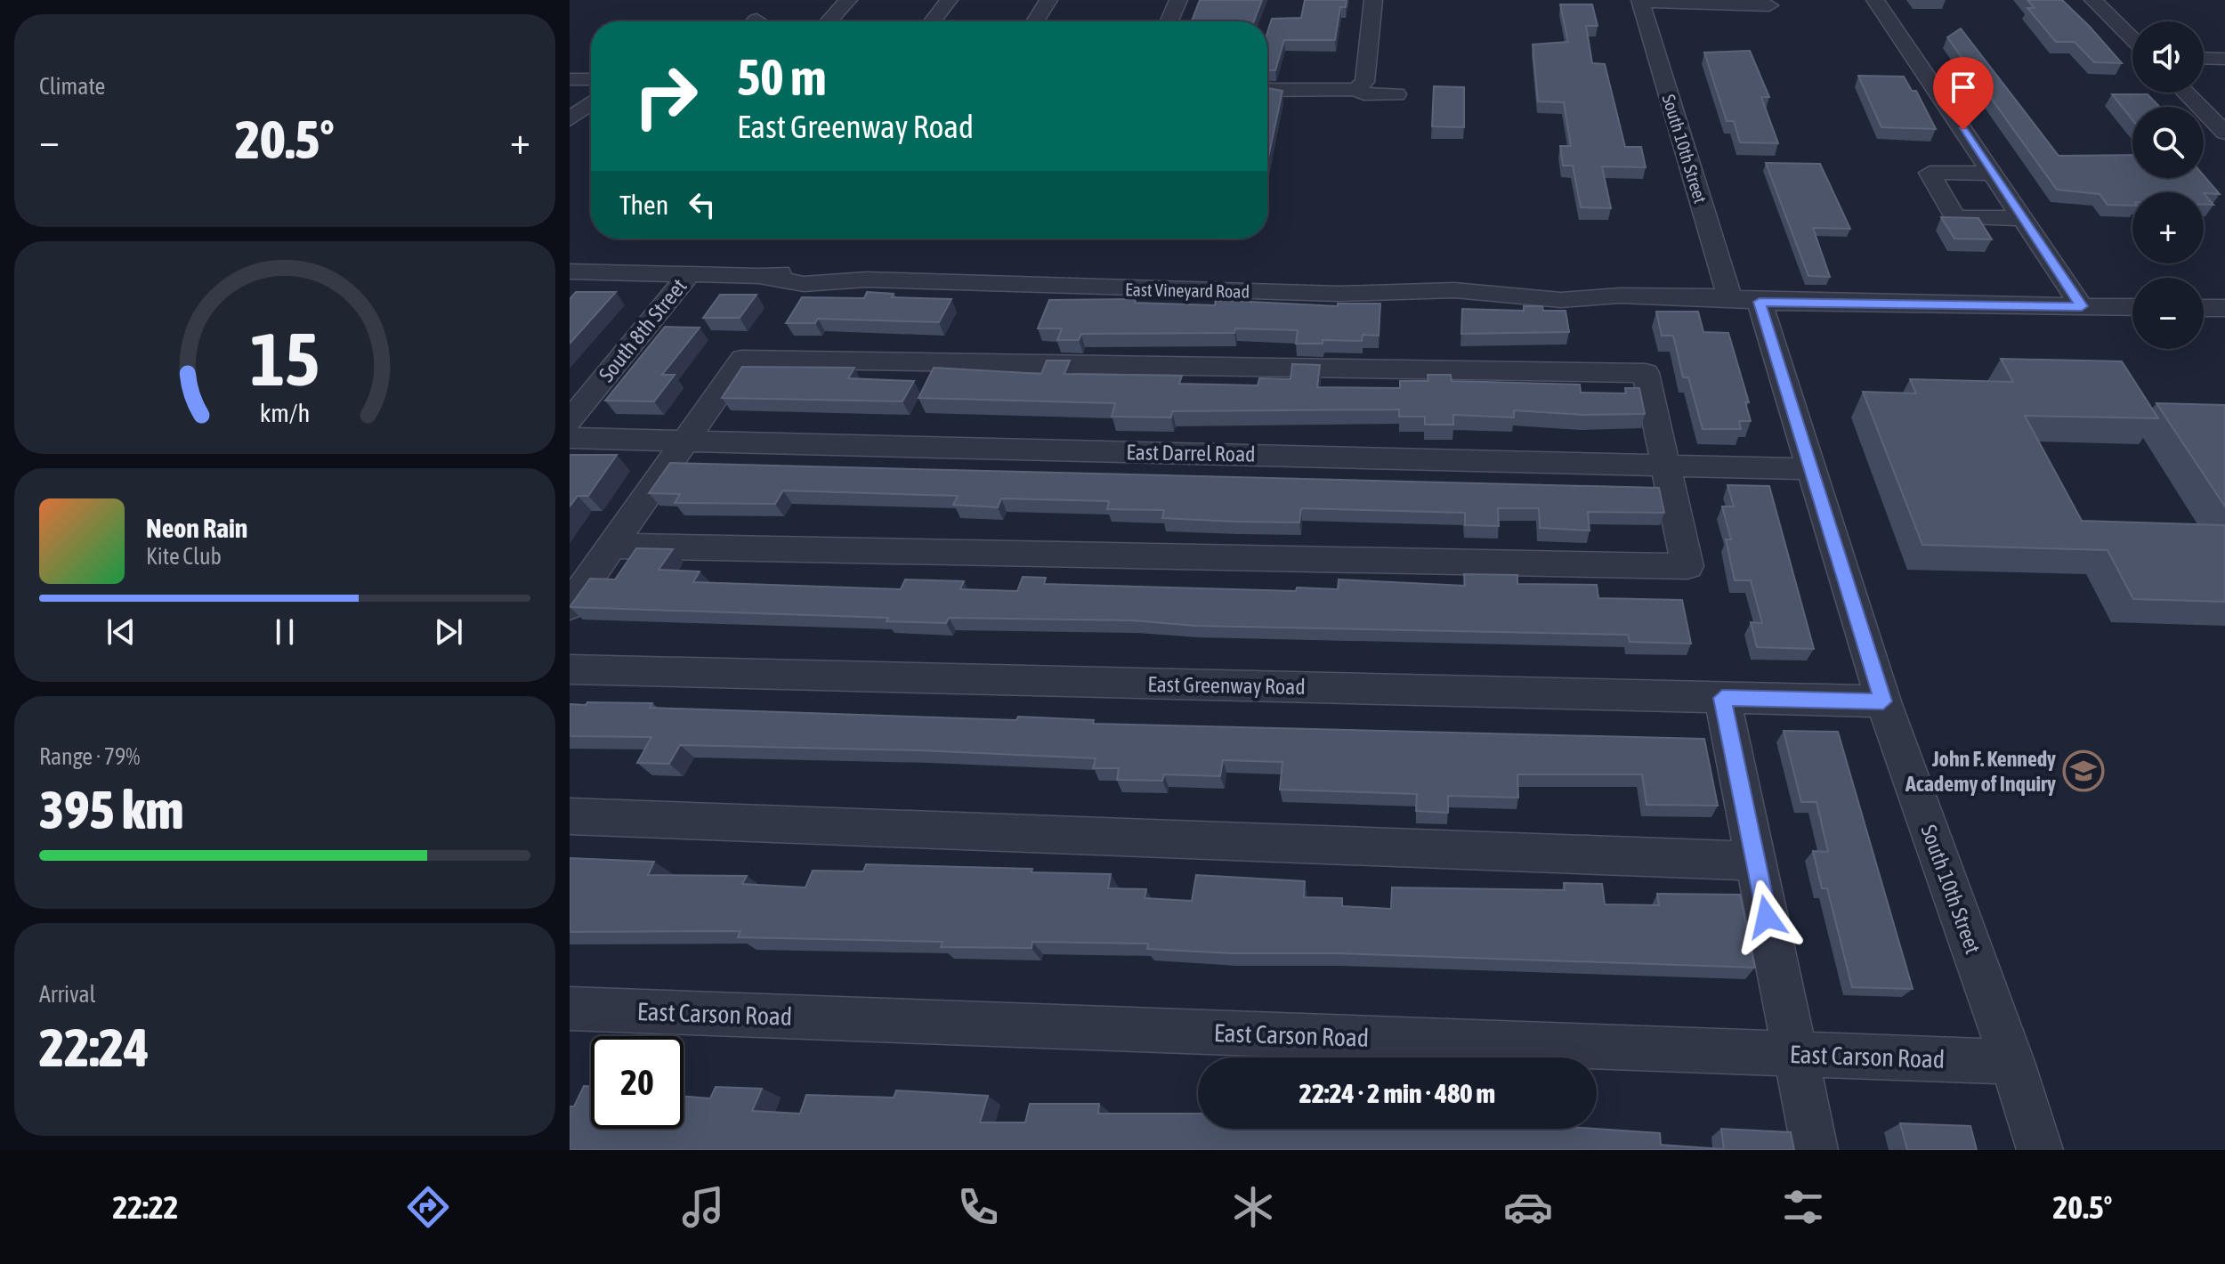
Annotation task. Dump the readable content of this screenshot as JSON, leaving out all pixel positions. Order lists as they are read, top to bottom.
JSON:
{
  "streets": {
    "street": [
      "South 10th Street",
      "East Vineyard Road",
      "South 8th Street",
      "East Darrel Road",
      "East Greenway Road",
      "East Carson Road"
    ]
  },
  "crossings": [
    ["South 10th Street", "East Vineyard Road"],
    ["South 10th Street", "East Darrel Road"],
    ["South 10th Street", "East Greenway Road"],
    ["South 10th Street", "East Carson Road"],
    ["East Vineyard Road", "South 8th Street"]
  ],
  "places": {
    "school or university": ["John F. Kennedy Academy of Inquiry"]
  },
  "page": {
    "tile": [
      "Climate",
      ["Range · 79%", "395 km"],
      ["Arrival", "22:24"]
    ],
    "map_buttons": ["+", "−"],
    "turn": ["50 m", "East Greenway Road"],
    "heat": ["−", "20.5°", "+"],
    "then": "Then",
    "song": ["Neon Rain", "Kite Club"],
    "limit": "20",
    "trip": "22:24 · 2 min · 480 m",
    "tabs": ["22:22", "20.5°"],
    "gauge": ["15", "km/h"]
  }
}
